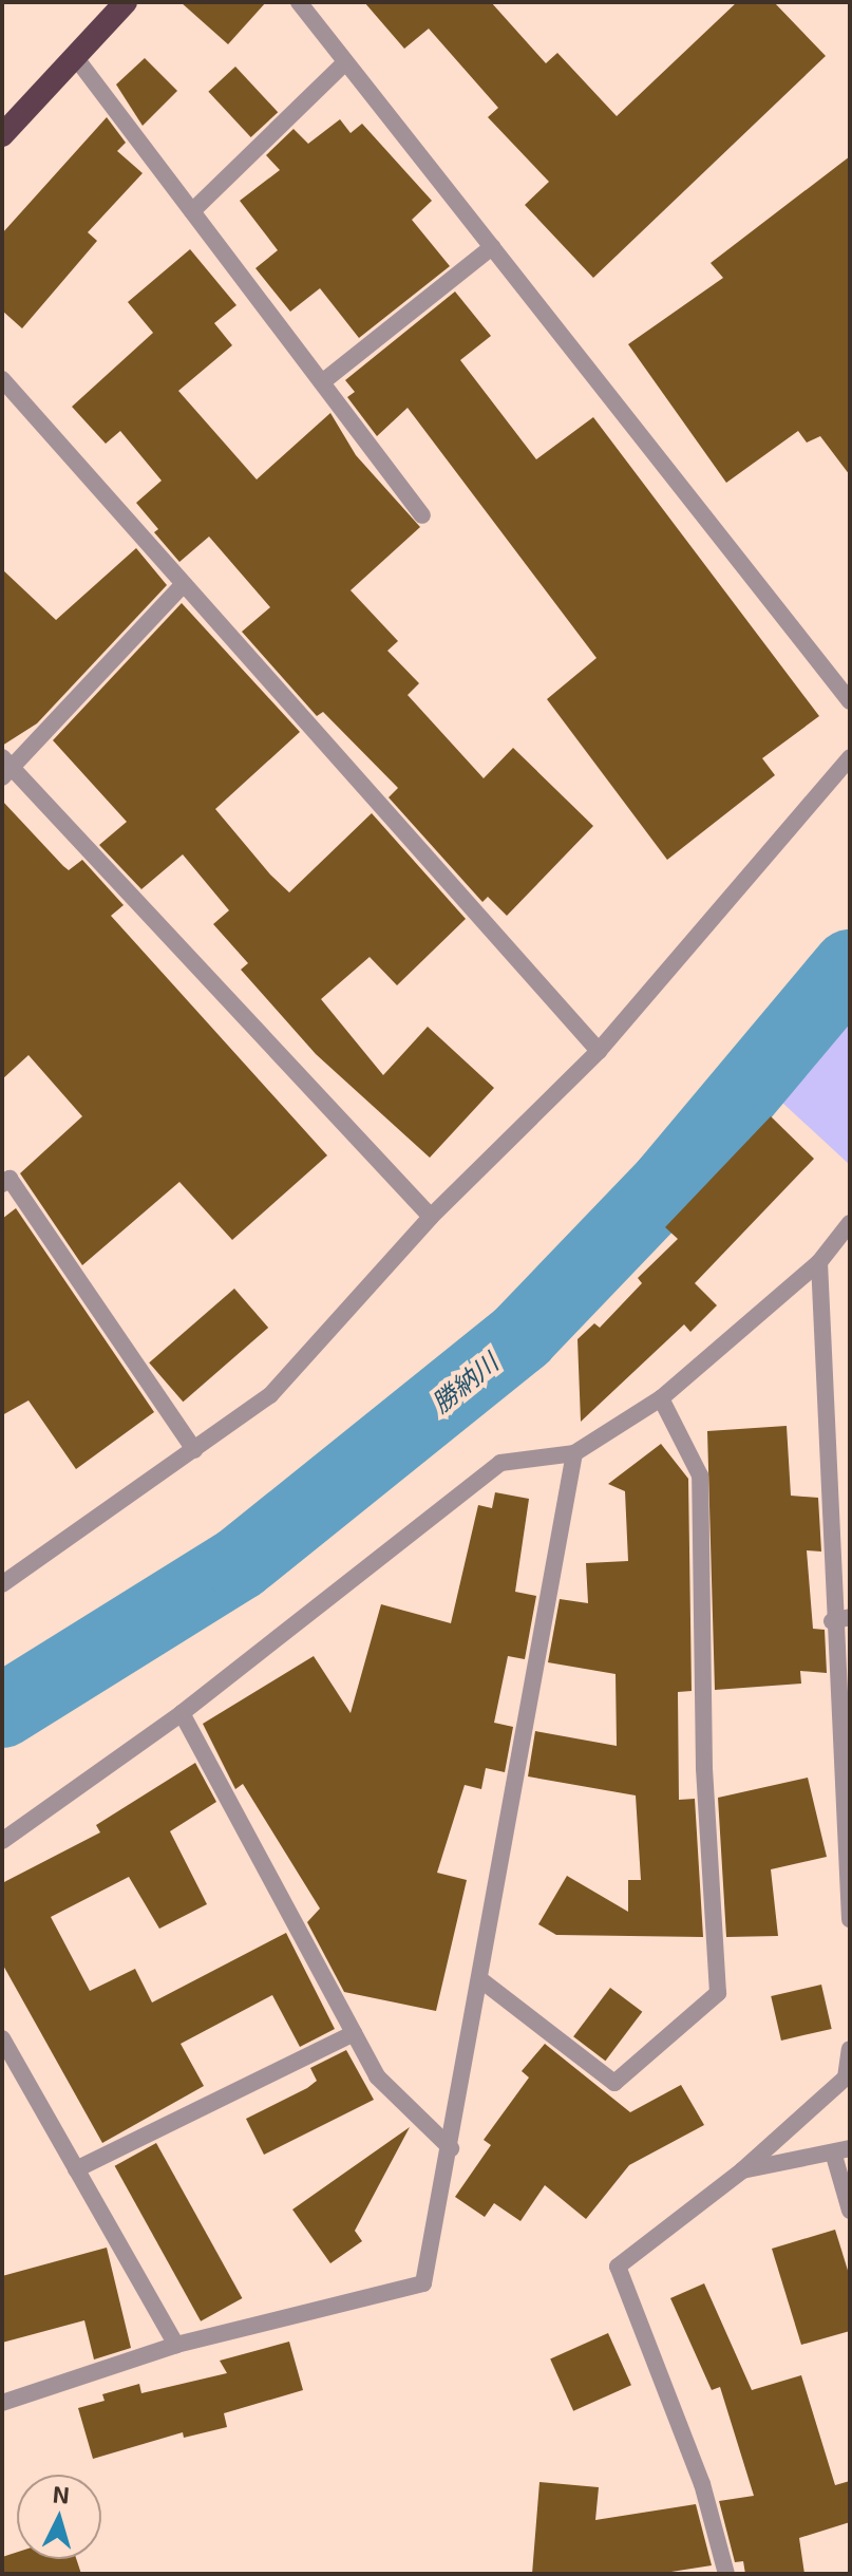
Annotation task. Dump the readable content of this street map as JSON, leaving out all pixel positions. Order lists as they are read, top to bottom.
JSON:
{
  "water": ["勝納川"],
  "north": "top"
}
